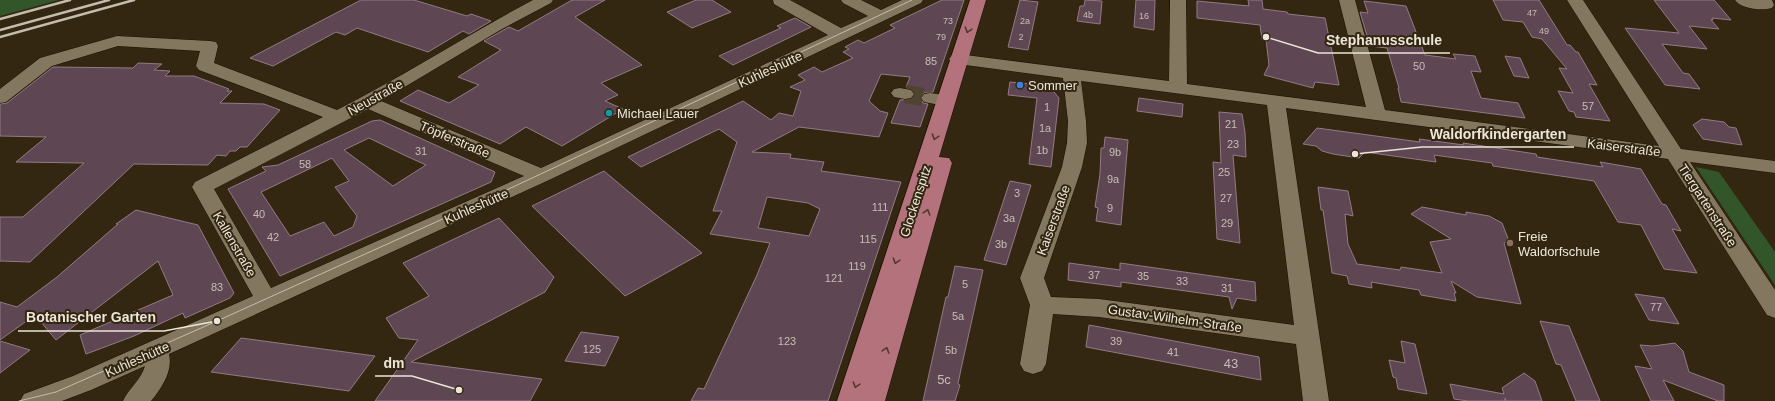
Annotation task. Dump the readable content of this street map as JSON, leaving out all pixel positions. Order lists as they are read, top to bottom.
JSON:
{
  "streets": {
    "main road": ["Glockenspitz"],
    "street": [
      "Kuhleshütte",
      "Neustraße",
      "Töpferstraße",
      "Kaiserstraße",
      "Tiergartenstraße",
      "Kallenstraße",
      "Gustav-Wilhelm-Straße"
    ]
  },
  "crossings": [
    ["Kuhleshütte", "Töpferstraße"],
    ["Kuhleshütte", "Kallenstraße"],
    ["Neustraße", "Töpferstraße"],
    ["Neustraße", "Kallenstraße"],
    ["Kaiserstraße", "Glockenspitz"],
    ["Kaiserstraße", "Tiergartenstraße"],
    ["Kaiserstraße", "Gustav-Wilhelm-Straße"]
  ],
  "places": [
    "Stephanusschule",
    "Sommer",
    "Michael Lauer",
    "Waldorfkindergarten",
    "Freie Waldorfschule",
    "Botanischer Garten",
    "dm"
  ],
  "house_numbers": [
    "47",
    "4b",
    "16",
    "73",
    "2a",
    "49",
    "79",
    "2",
    "85",
    "50",
    "57",
    "1",
    "21",
    "1a",
    "23",
    "1b",
    "31",
    "9b",
    "58",
    "25",
    "9a",
    "3",
    "27",
    "111",
    "9",
    "40",
    "3a",
    "29",
    "42",
    "115",
    "3b",
    "119",
    "37",
    "35",
    "121",
    "33",
    "5",
    "83",
    "31",
    "77",
    "5a",
    "123",
    "39",
    "125",
    "5b",
    "41",
    "43",
    "5c"
  ]
}
